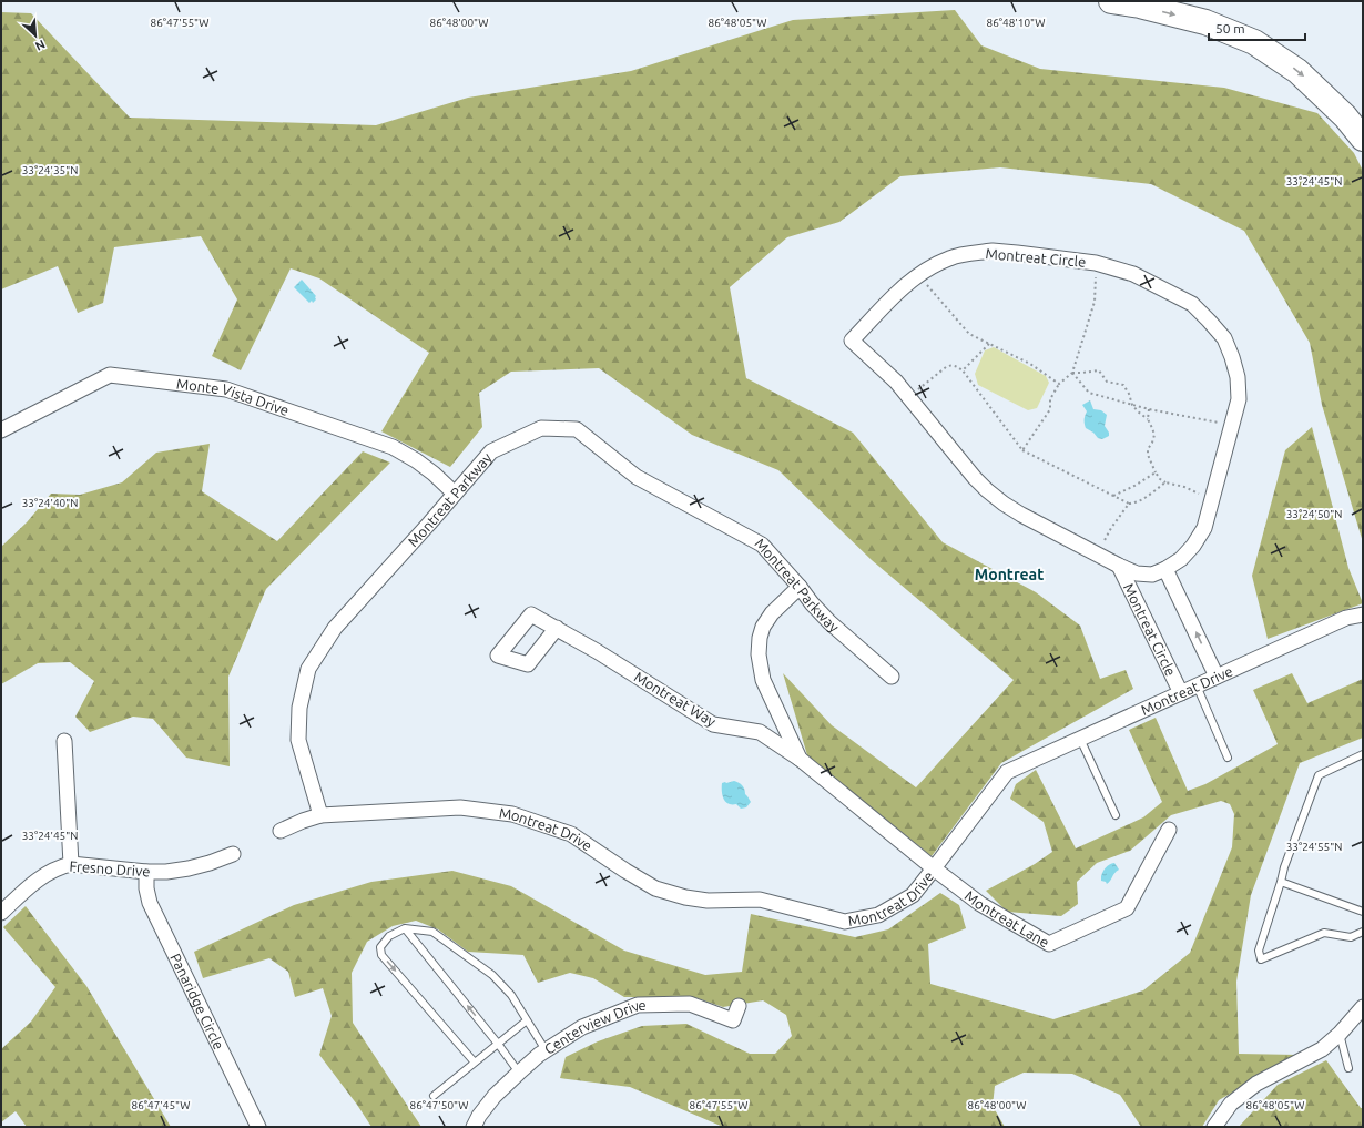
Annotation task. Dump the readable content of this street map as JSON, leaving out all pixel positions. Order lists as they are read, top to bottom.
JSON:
{
  "streets": {
    "street": [
      "Montreat Circle",
      "Monte Vista Drive",
      "Montreat Parkway",
      "Montreat Drive",
      "Montreat Way",
      "Fresno Drive",
      "Montreat Lane",
      "Panaridge Circle",
      "Centerview Drive"
    ]
  },
  "crossings": [
    ["Montreat Circle", "Montreat Drive"],
    ["Monte Vista Drive", "Montreat Parkway"],
    ["Montreat Parkway", "Montreat Drive"],
    ["Montreat Parkway", "Montreat Way"],
    ["Montreat Drive", "Montreat Way"],
    ["Montreat Drive", "Montreat Lane"],
    ["Montreat Way", "Montreat Lane"],
    ["Fresno Drive", "Panaridge Circle"]
  ],
  "districts": ["Montreat"],
  "scale_bar": "50 m",
  "north": "bottom right",
  "coordinates": [
    "86°47'55\"W",
    "86°48'00\"W",
    "86°48'10\"W",
    "86°48'05\"W",
    "33°24'35\"N",
    "33°24'45\"N",
    "33°24'40\"N",
    "33°24'50\"N",
    "33°24'55\"N",
    "86°47'45\"W",
    "86°47'50\"W"
  ]
}
